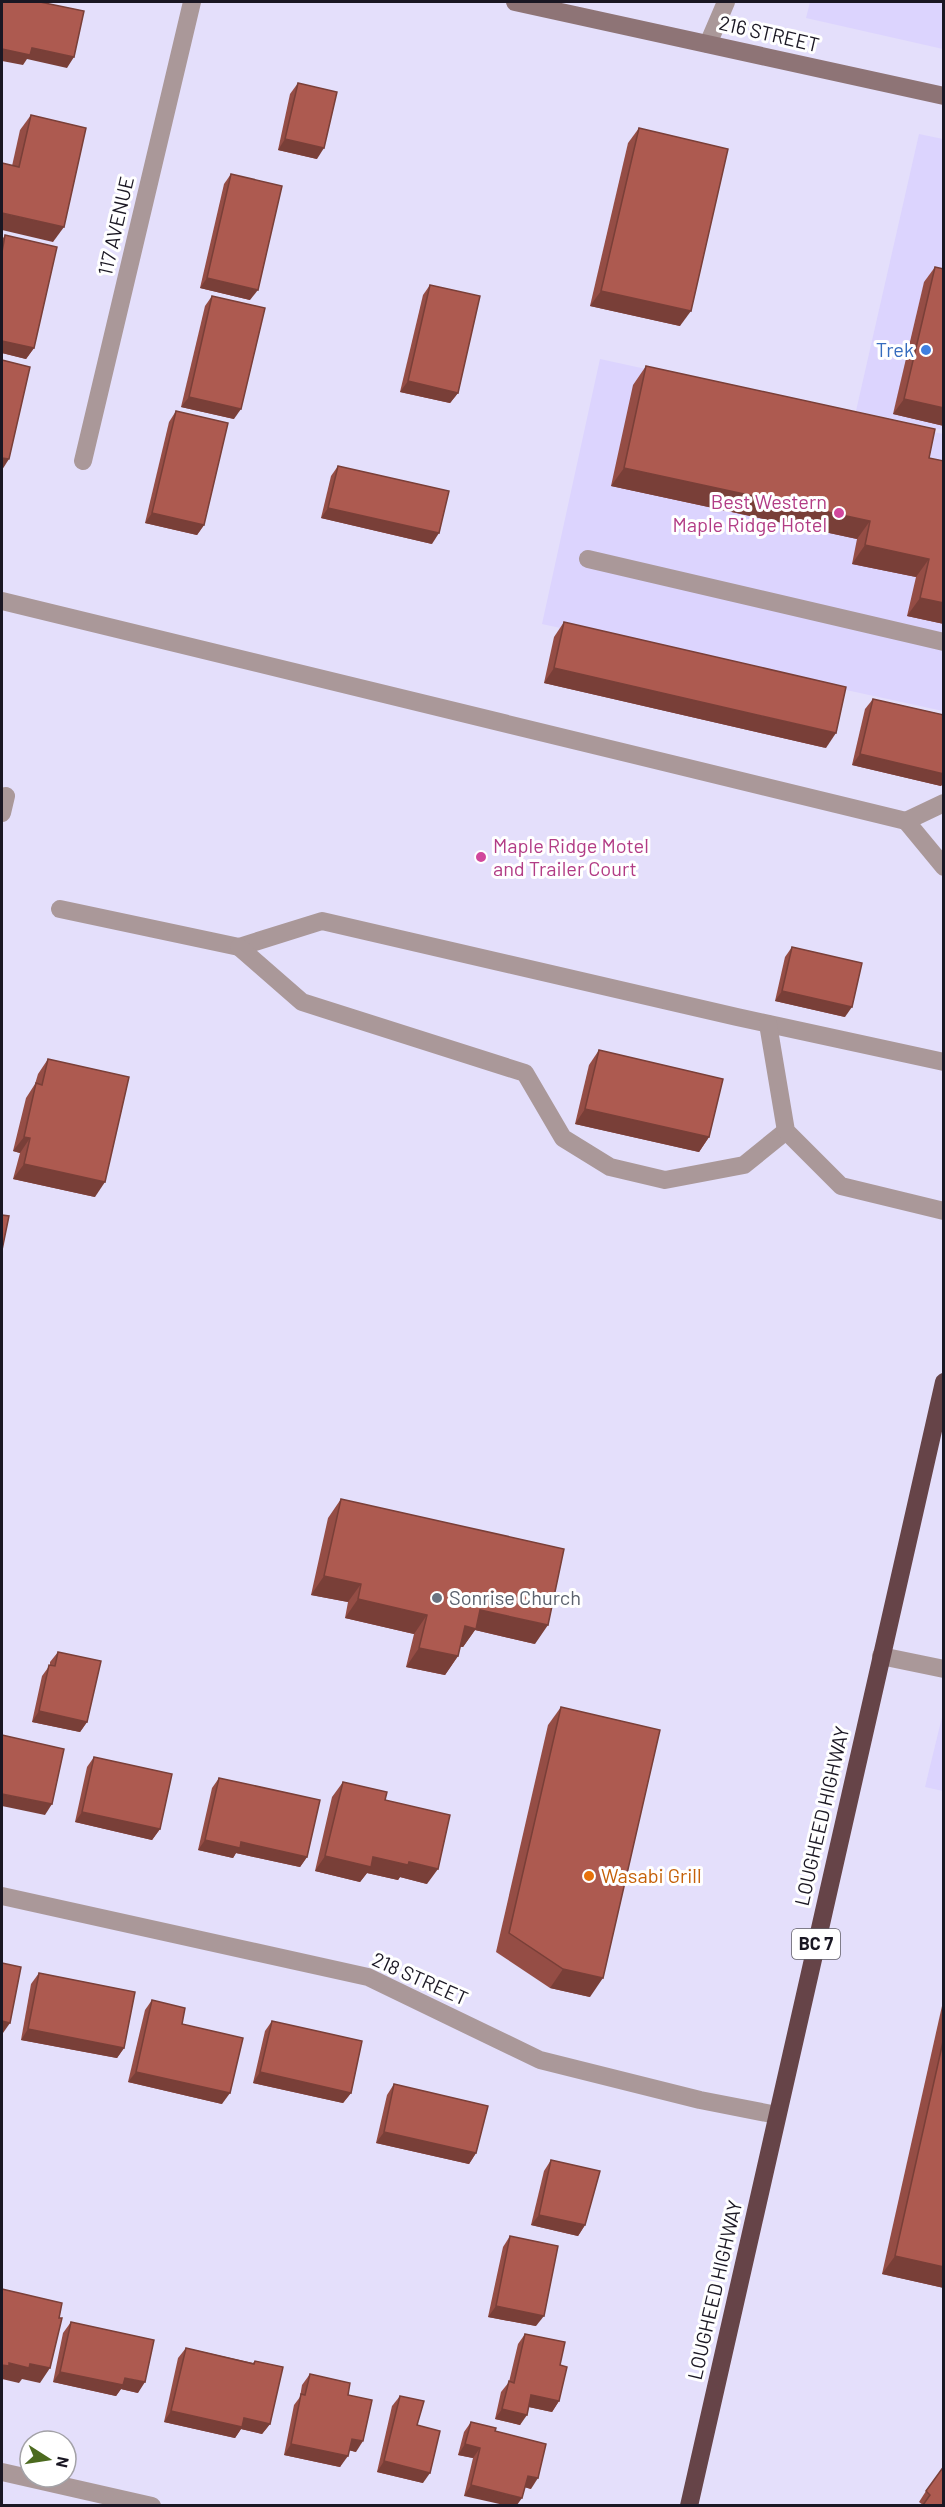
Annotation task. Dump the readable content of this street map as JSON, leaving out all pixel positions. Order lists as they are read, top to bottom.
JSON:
{
  "streets": {
    "highway": ["LOUGHEED HIGHWAY", "BC 7"],
    "street": ["216 STREET", "117 AVENUE", "218 STREET"]
  },
  "crossings": [
    ["LOUGHEED HIGHWAY", "218 STREET"]
  ],
  "places": [
    "Trek",
    "Best Western Maple Ridge Hotel",
    "Maple Ridge Motel and Trailer Court",
    "Sonrise Church",
    "Wasabi Grill"
  ],
  "north": "right"
}
